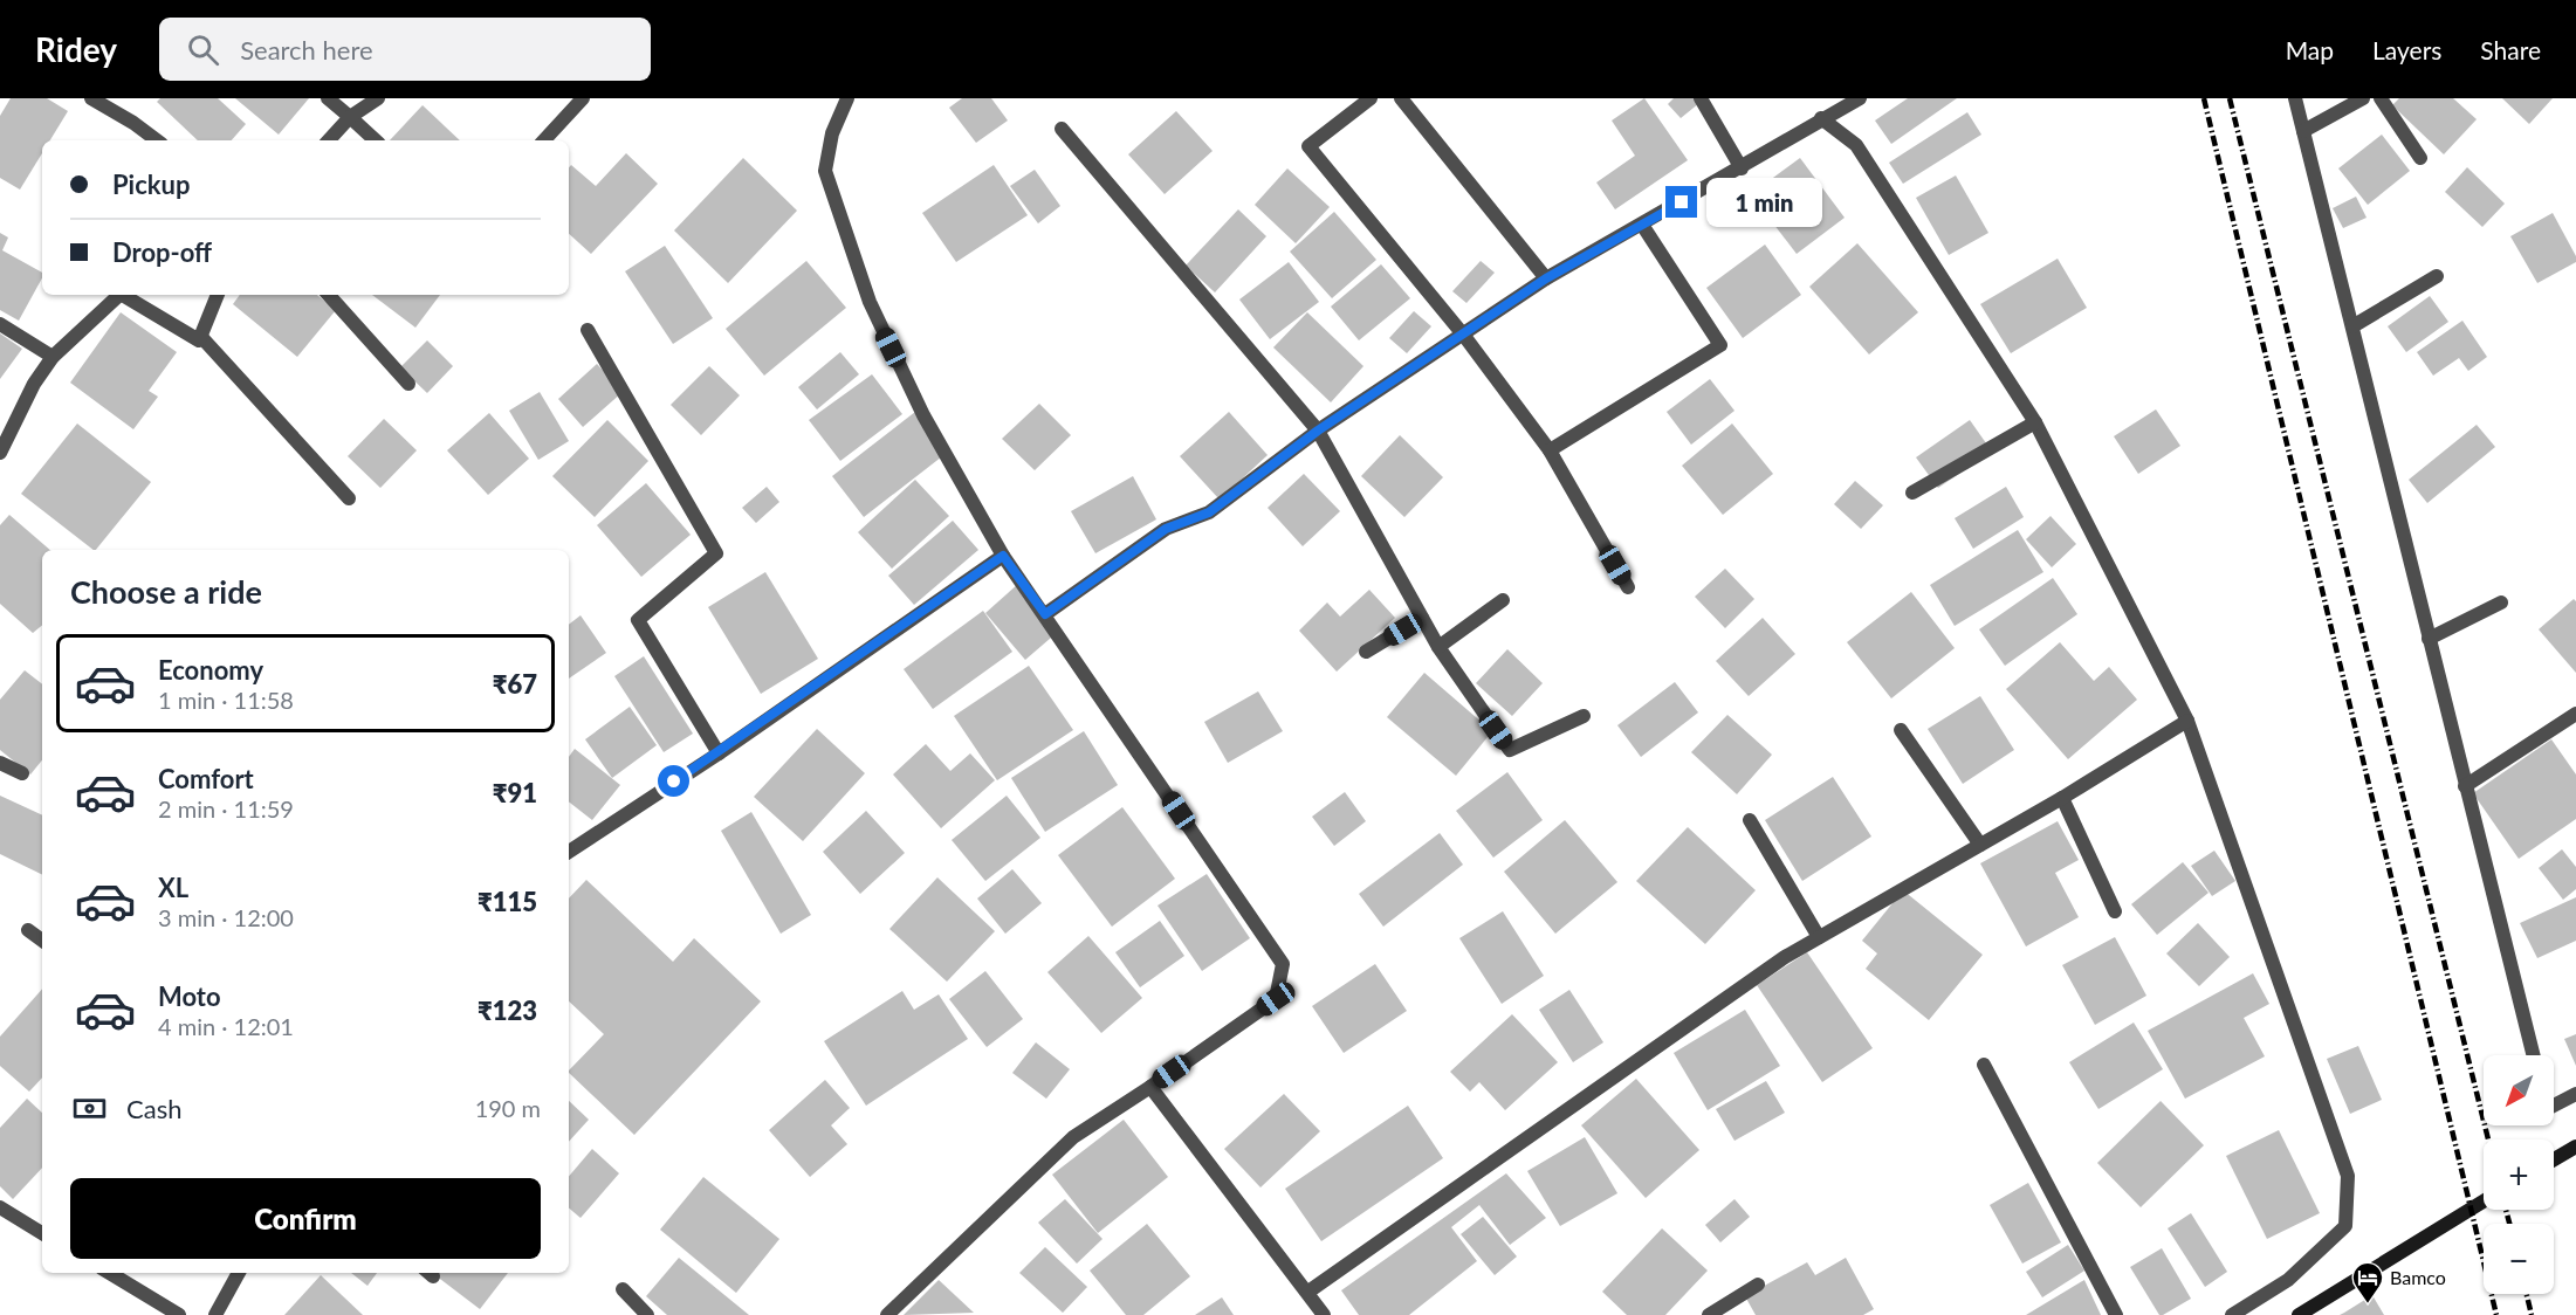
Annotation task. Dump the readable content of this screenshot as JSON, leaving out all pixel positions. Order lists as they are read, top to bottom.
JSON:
{
  "places": {
    "hotel": ["Bamco"]
  },
  "north": "bottom left",
  "page": {
    "header": "Ridey",
    "search": "Search here",
    "nav": ["Map", "Layers", "Share"],
    "banner": ["Pickup", "Drop-off"],
    "bubble": "1 min",
    "heading": "Choose a ride",
    "list": [
      {
        "name": "Economy",
        "note": "1 min · 11:58",
        "value": "₹67"
      },
      {
        "name": "Comfort",
        "note": "2 min · 11:59",
        "value": "₹91"
      },
      {
        "name": "XL",
        "note": "3 min · 12:00",
        "value": "₹115"
      },
      {
        "name": "Moto",
        "note": "4 min · 12:01",
        "value": "₹123"
      }
    ],
    "map_buttons": ["+", "−"],
    "pay": ["Cash", "190 m"],
    "buttons": "Confirm"
  }
}
